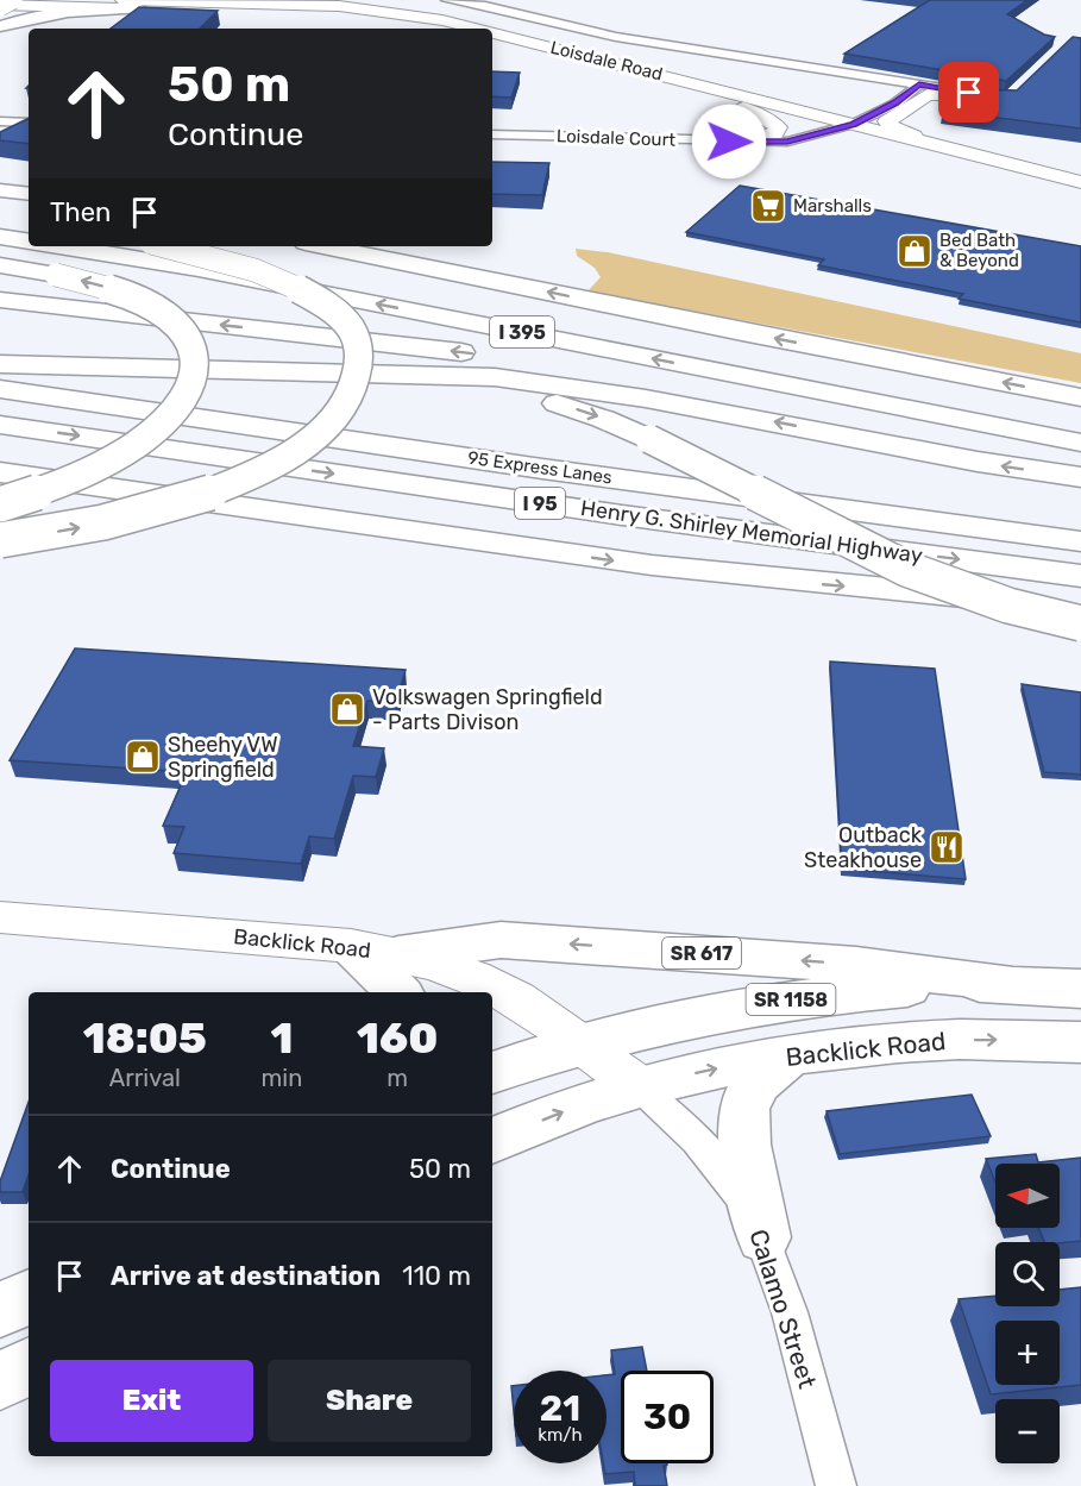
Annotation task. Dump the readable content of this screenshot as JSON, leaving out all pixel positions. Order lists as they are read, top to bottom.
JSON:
{
  "streets": {
    "main road": [
      "Loisdale Road",
      "I 395",
      "95 Express Lanes",
      "I 95",
      "Henry G. Shirley Memorial Highway",
      "Backlick Road",
      "SR 617",
      "SR 1158"
    ],
    "street": ["Loisdale Court", "Calamo Street"]
  },
  "crossings": [
    ["Loisdale Road", "Loisdale Court"],
    ["Backlick Road", "SR 617"],
    ["Backlick Road", "SR 1158"],
    ["Backlick Road", "Calamo Street"],
    ["SR 617", "SR 1158"]
  ],
  "places": {
    "supermarket": ["Marshalls"],
    "shop": ["Bed Bath & Beyond", "Volkswagen Springfield - Parts Divison", "Sheehy VW Springfield"],
    "restaurant": ["Outback Steakhouse"]
  },
  "north": "left",
  "page": {
    "turn": ["50 m", "Continue"],
    "then": "Then",
    "eta": [
      "18:05",
      "Arrival",
      "1",
      "min",
      "160",
      "m"
    ],
    "list": [
      {
        "name": "Continue",
        "value": "50 m"
      },
      {
        "name": "Arrive at destination",
        "value": "110 m"
      }
    ],
    "map_buttons": ["+", "−"],
    "buttons": ["Exit", "Share"],
    "speed": "21 km/h",
    "limit": "30"
  }
}
